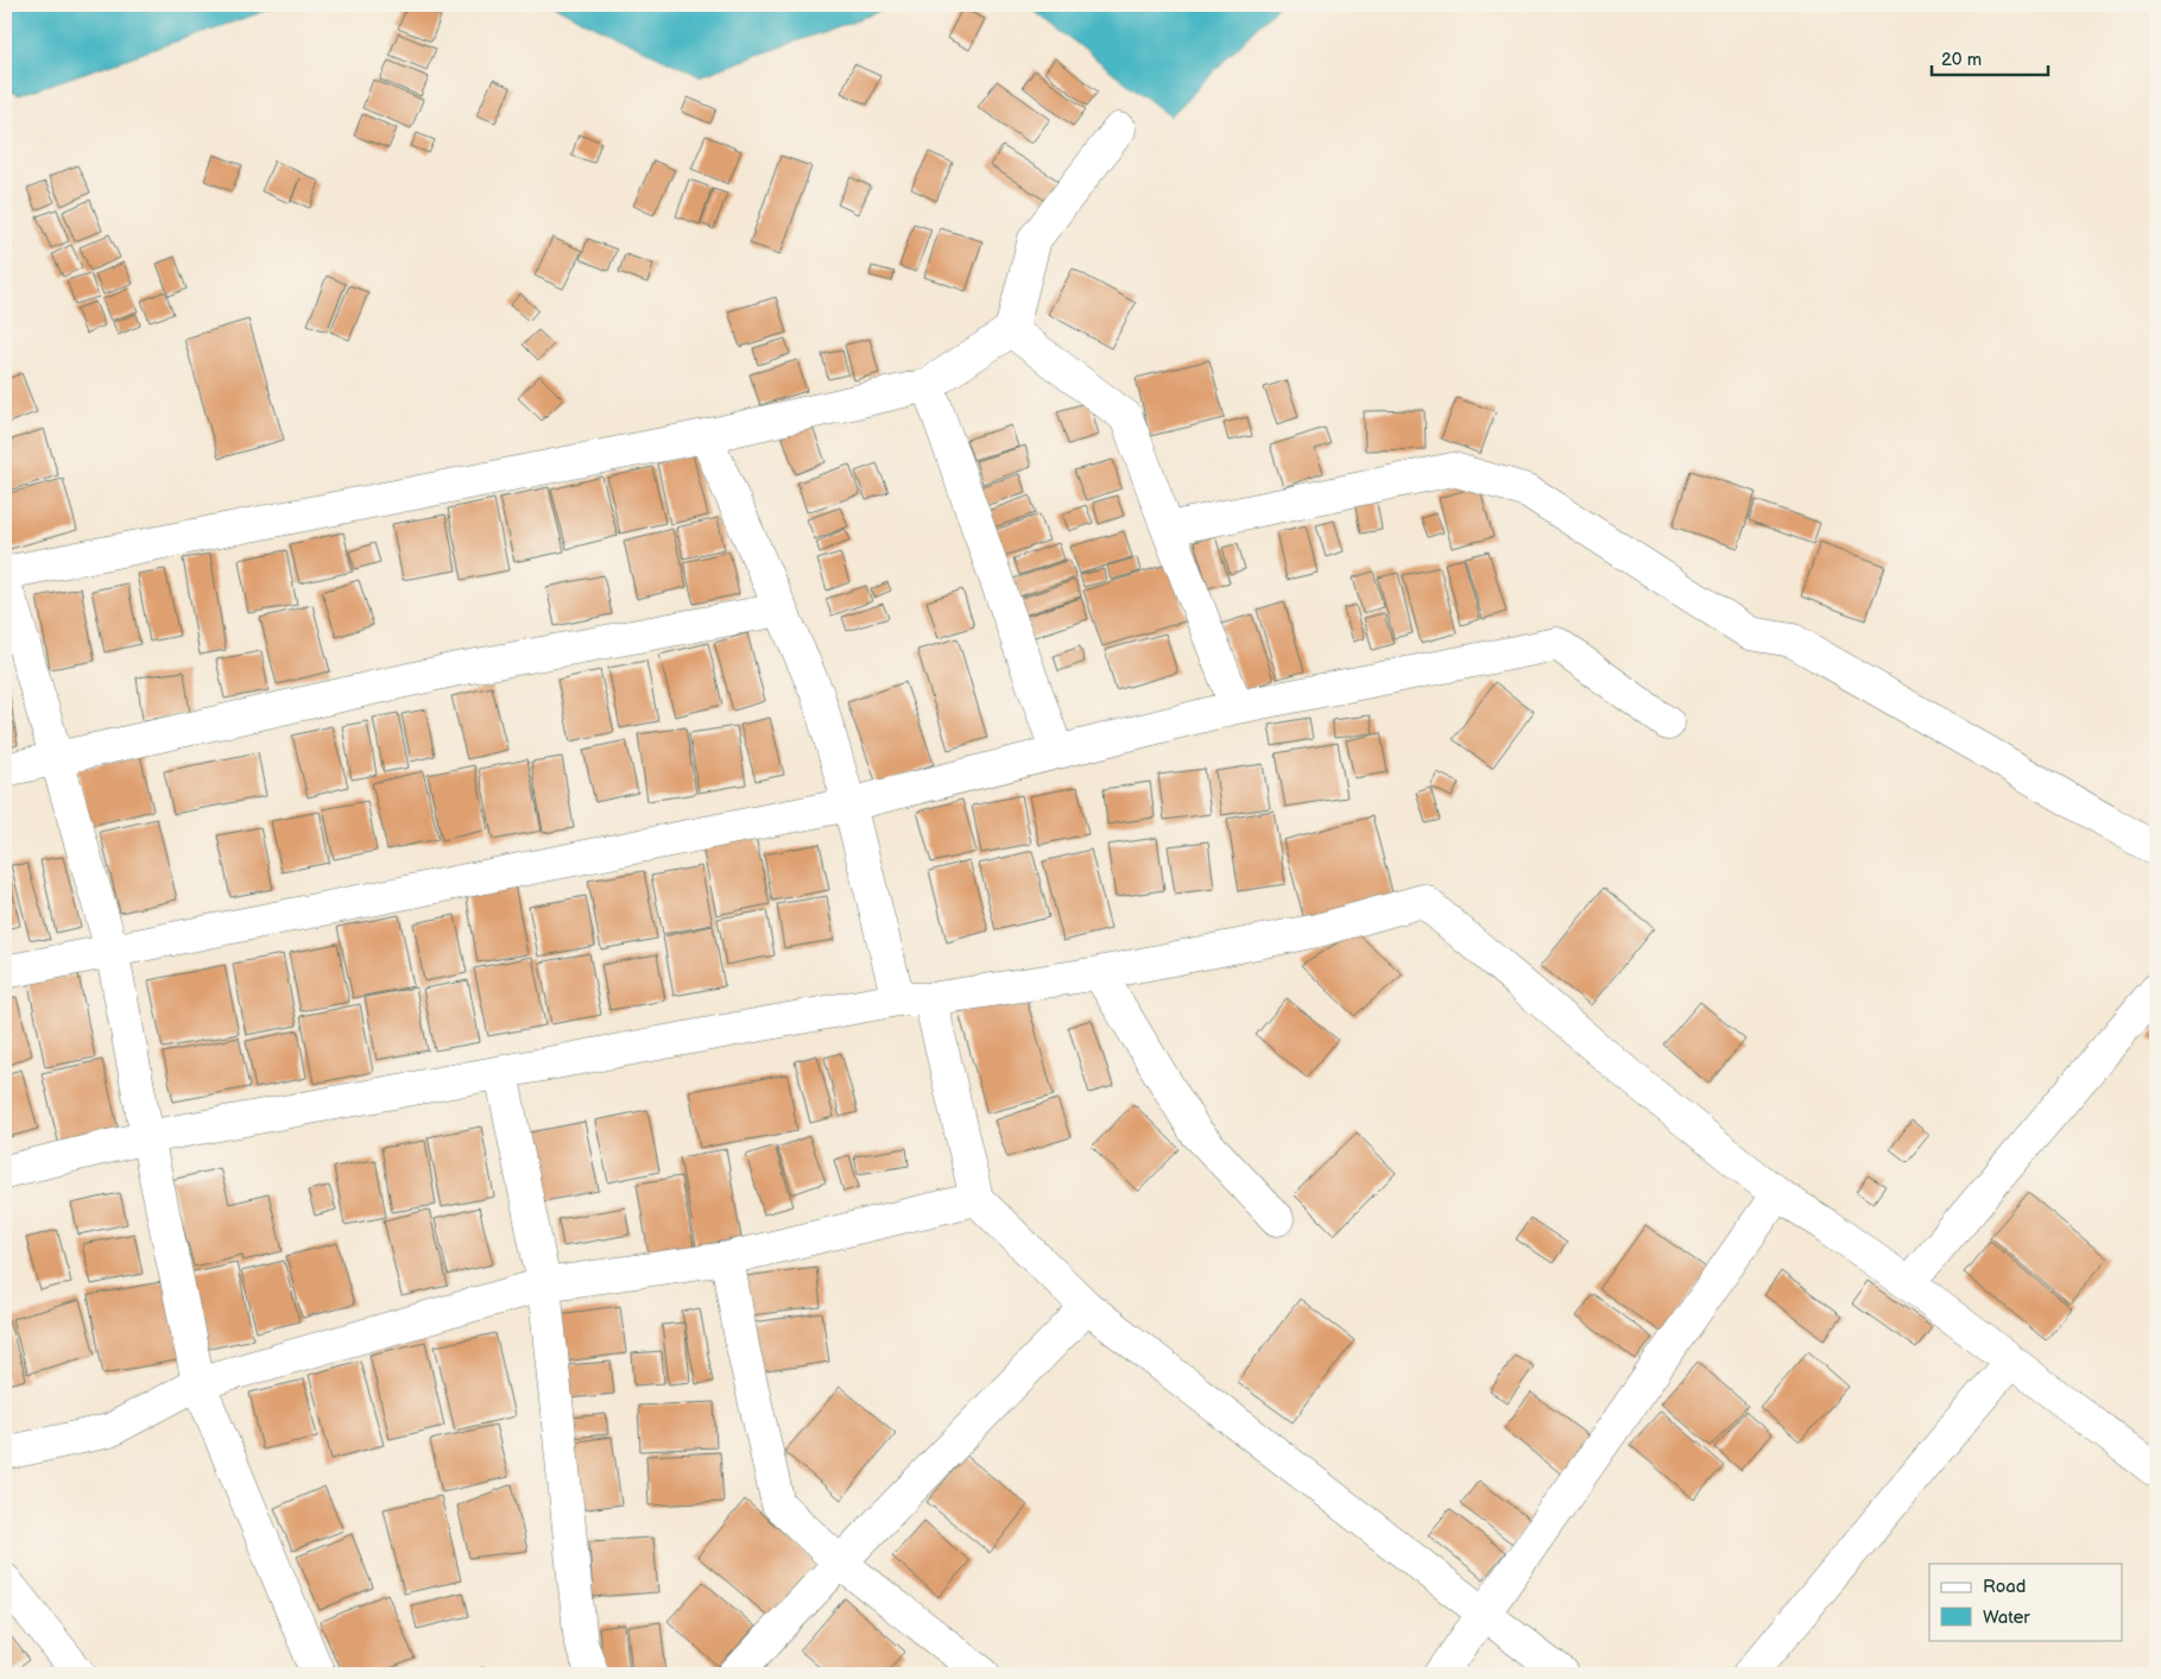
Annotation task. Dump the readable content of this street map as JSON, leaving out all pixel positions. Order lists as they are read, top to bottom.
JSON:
{
  "legend": ["Road", "Water"],
  "scale_bar": "20 m"
}
